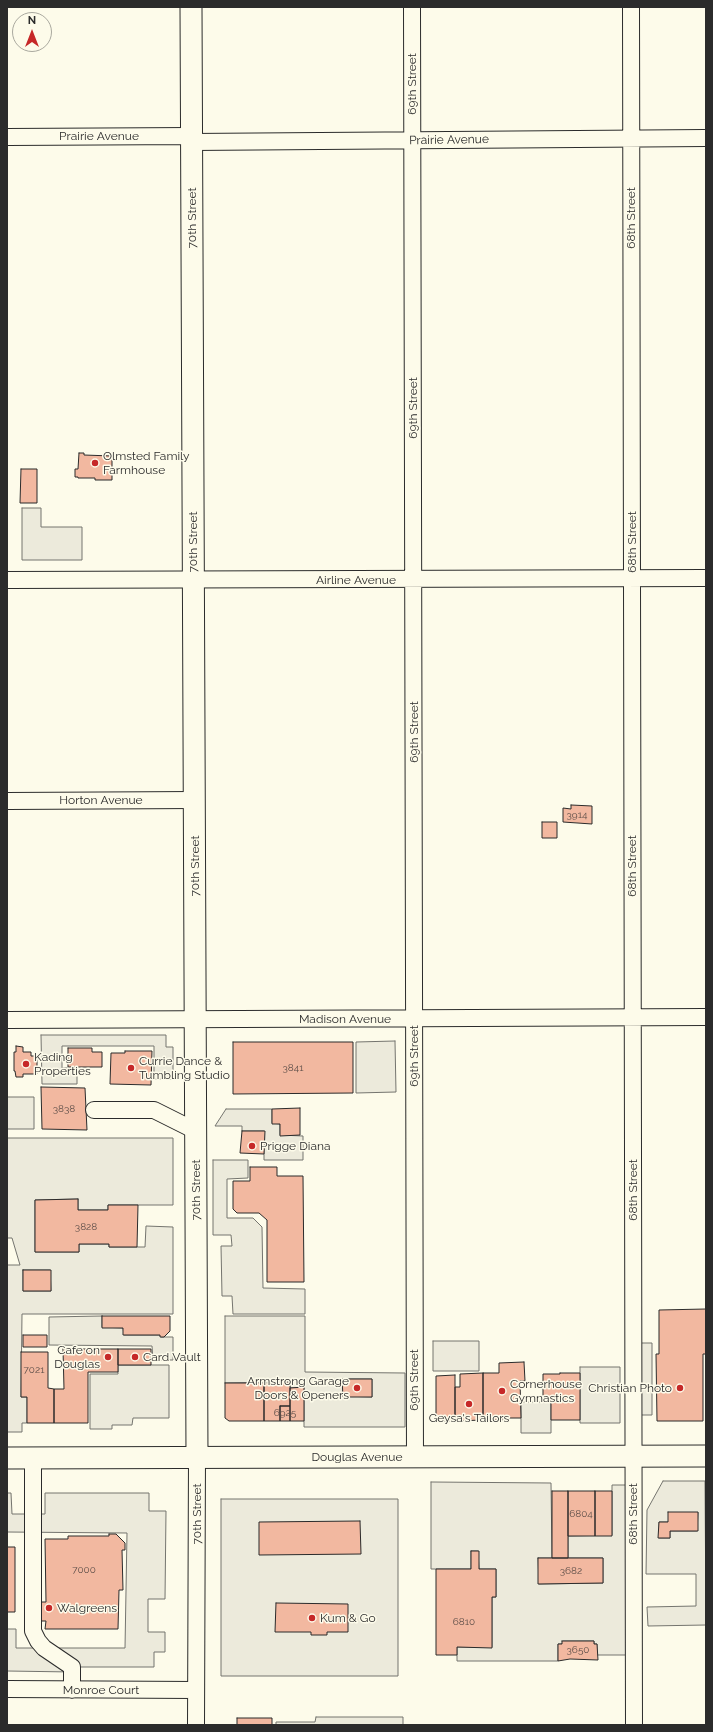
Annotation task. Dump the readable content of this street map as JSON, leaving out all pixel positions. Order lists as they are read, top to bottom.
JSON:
{
  "streets": {
    "main road": ["70th Street", "Douglas Avenue"],
    "street": [
      "69th Street",
      "Prairie Avenue",
      "68th Street",
      "Airline Avenue",
      "Horton Avenue",
      "Madison Avenue",
      "Monroe Court"
    ]
  },
  "crossings": [
    ["69th Street", "Prairie Avenue"],
    ["69th Street", "Airline Avenue"],
    ["69th Street", "Madison Avenue"],
    ["69th Street", "Douglas Avenue"],
    ["Prairie Avenue", "70th Street"],
    ["Prairie Avenue", "68th Street"],
    ["70th Street", "Airline Avenue"],
    ["70th Street", "Horton Avenue"],
    ["70th Street", "Madison Avenue"],
    ["70th Street", "Douglas Avenue"],
    ["70th Street", "Monroe Court"],
    ["68th Street", "Airline Avenue"],
    ["68th Street", "Madison Avenue"],
    ["68th Street", "Douglas Avenue"]
  ],
  "places": [
    "Olmsted Family Farmhouse",
    "Kading Properties",
    "Currie Dance & Tumbling Studio",
    "Prigge Diana",
    "Cafe on Douglas",
    "Card Vault",
    "Armstrong Garage Doors & Openers",
    "Christian Photo",
    "Cornerhouse Gymnastics",
    "Geysa's Tailors",
    "Walgreens",
    "Kum & Go"
  ],
  "house_numbers": [
    "3914",
    "3841",
    "3838",
    "3828",
    "7021",
    "6925",
    "6804",
    "7000",
    "3682",
    "6810",
    "3650"
  ],
  "north": "top"
}
